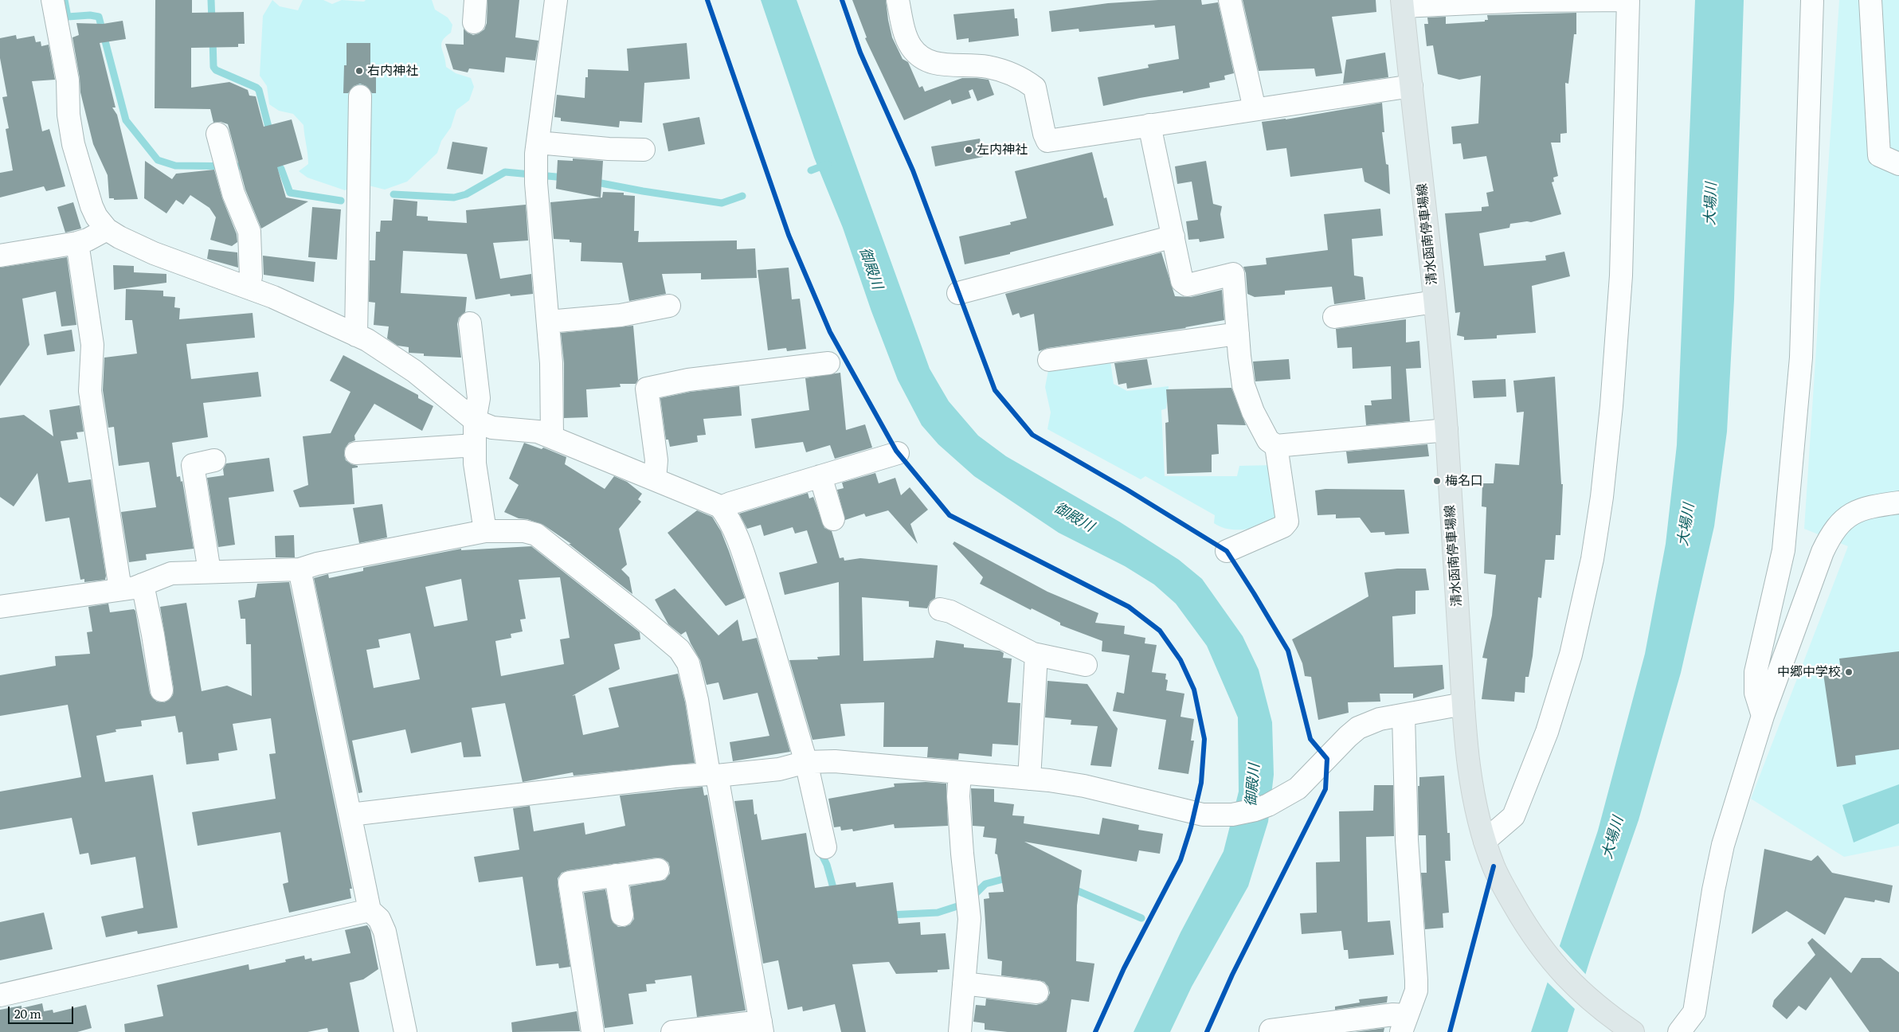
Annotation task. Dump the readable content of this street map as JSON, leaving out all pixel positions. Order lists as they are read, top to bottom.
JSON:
{
  "streets": {
    "main road": ["清水函南停車場線"]
  },
  "water": ["大場川", "御殿川"],
  "places": [
    "右内神社",
    "左内神社",
    "梅名口",
    "中郷中学校"
  ],
  "scale_bar": "20 m"
}
